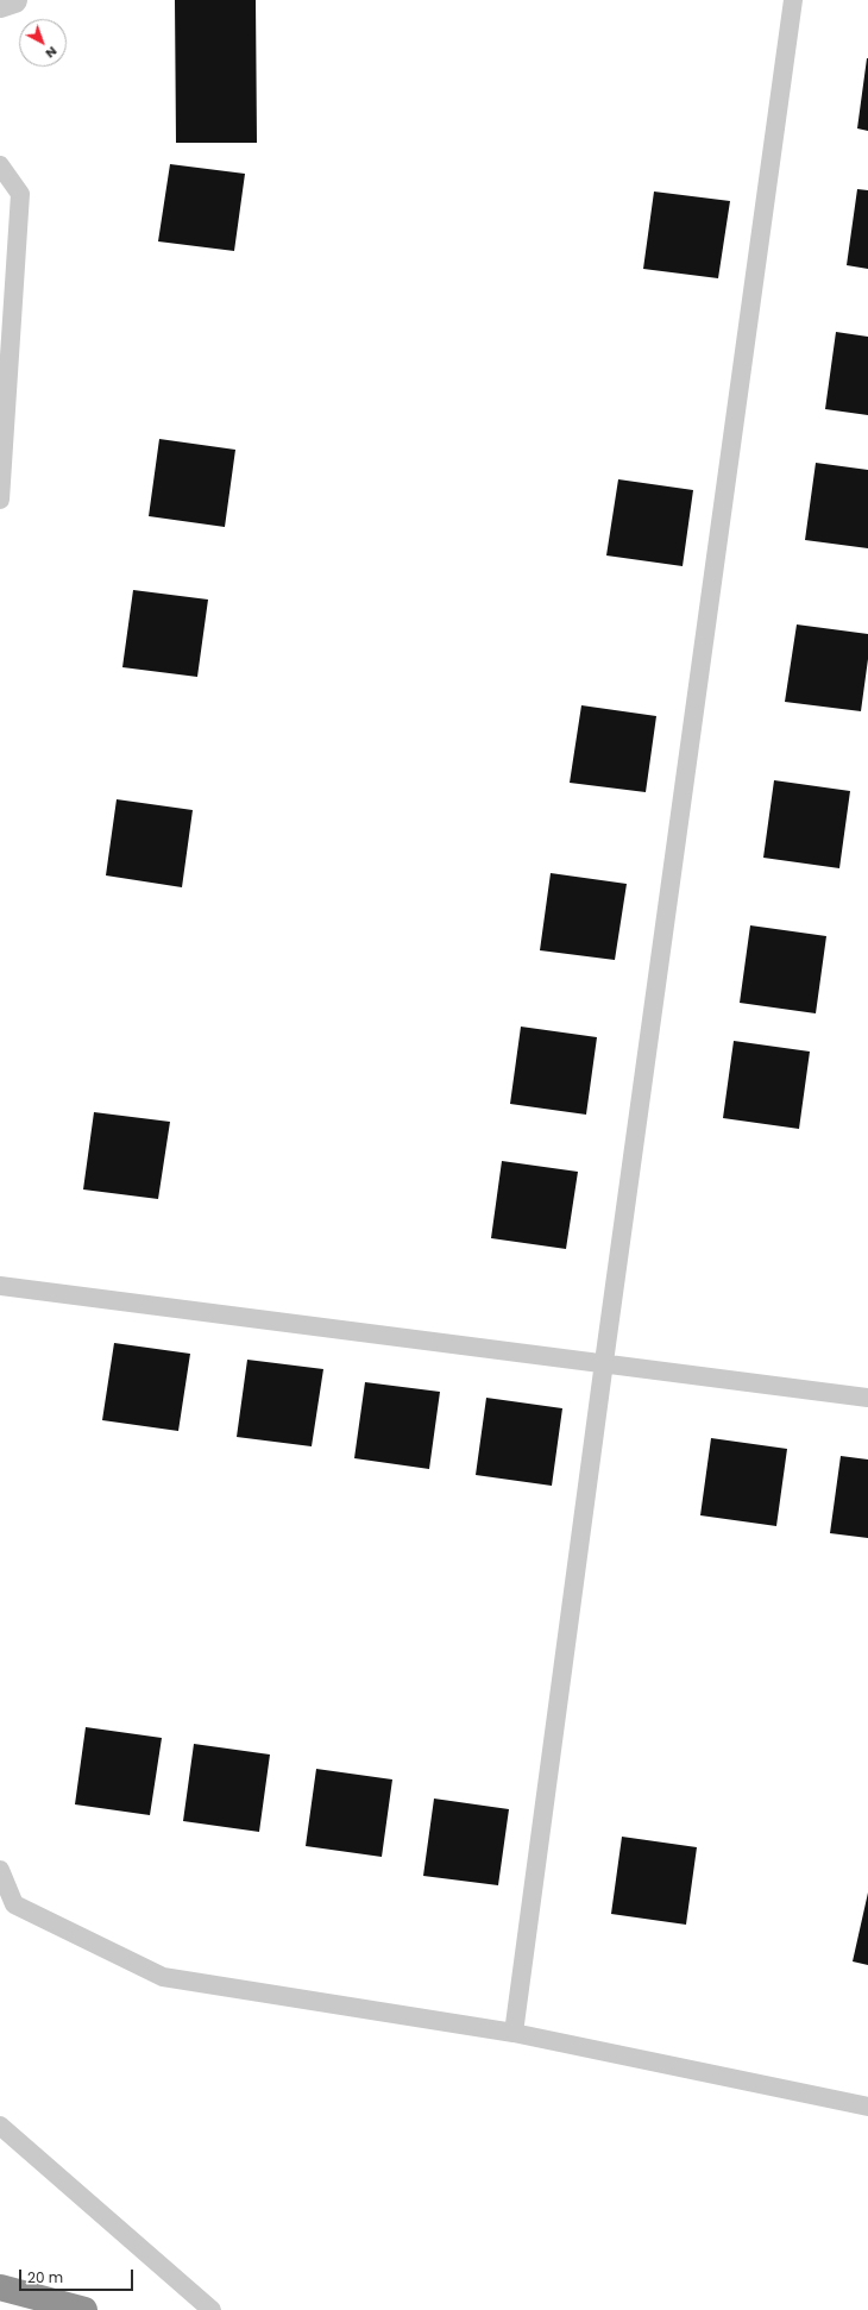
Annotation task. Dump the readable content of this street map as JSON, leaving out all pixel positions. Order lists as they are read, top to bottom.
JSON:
{
  "scale_bar": "20 m",
  "north": "bottom right"
}
